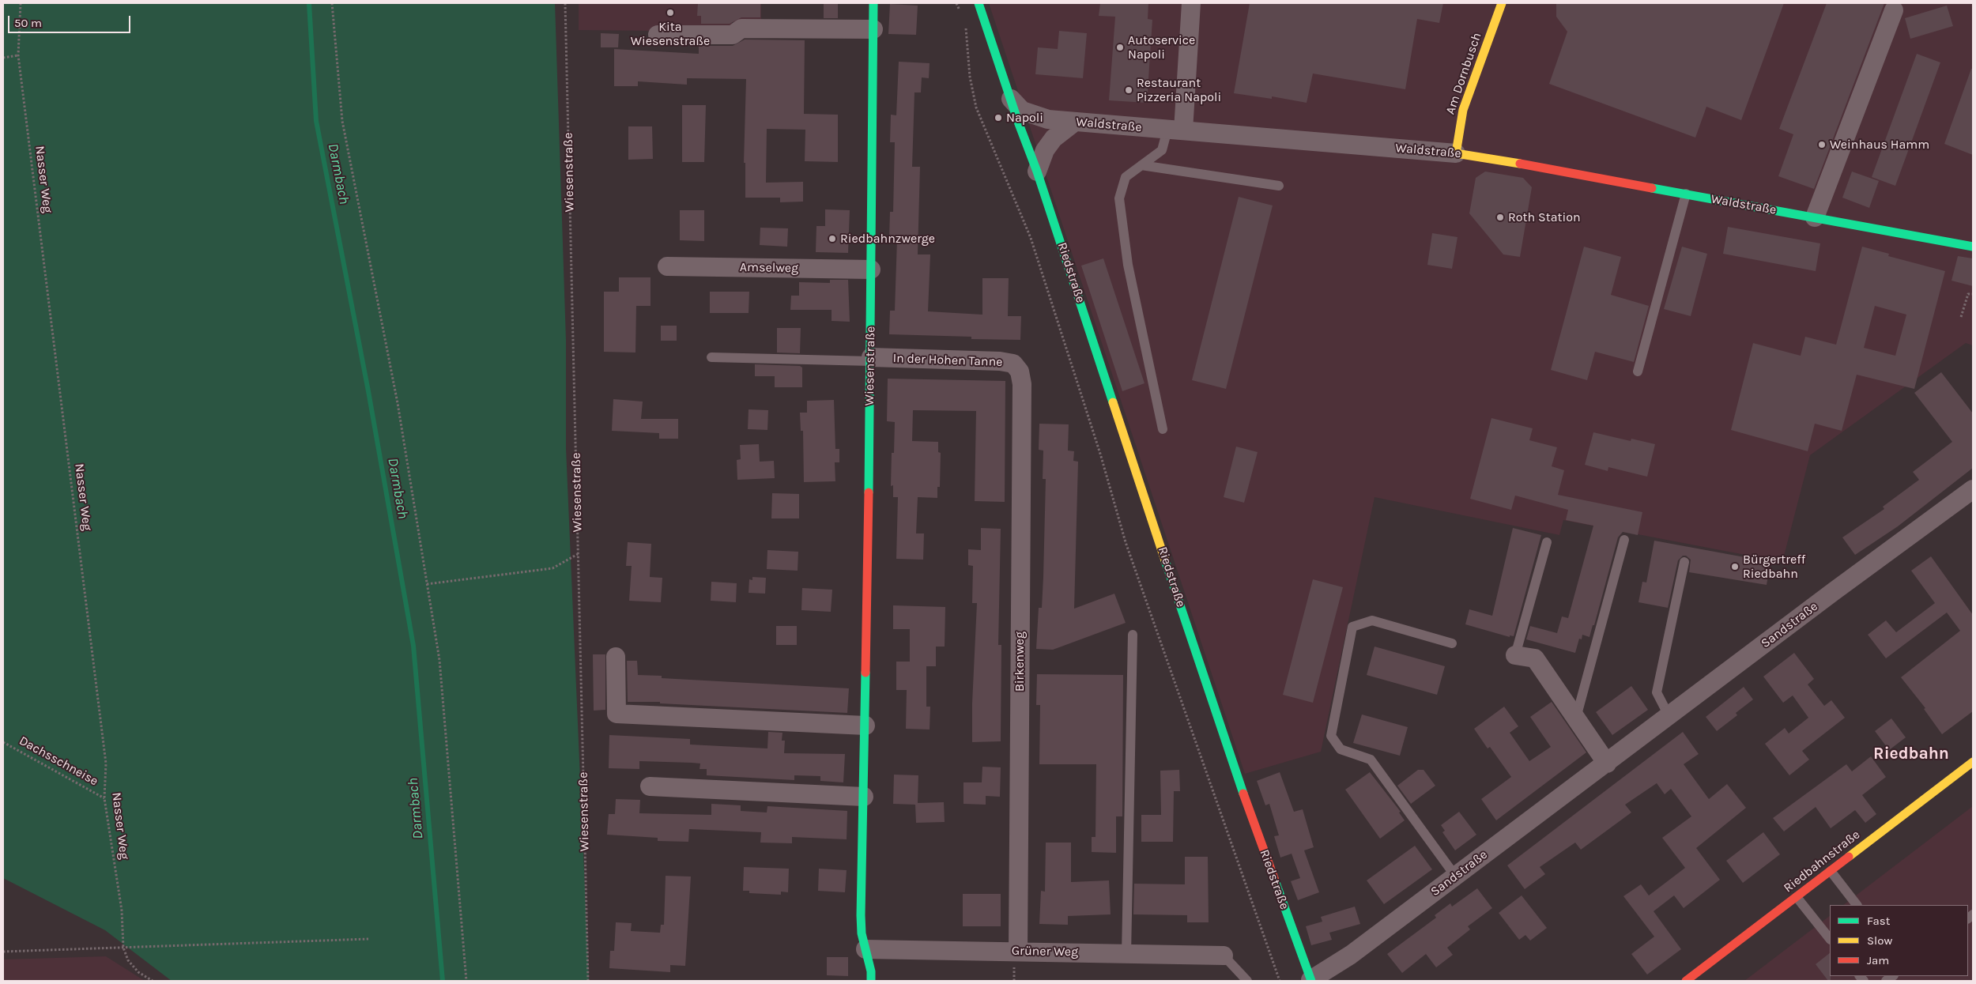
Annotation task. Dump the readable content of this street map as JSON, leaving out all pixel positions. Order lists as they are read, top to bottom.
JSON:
{
  "streets": {
    "street": [
      "Am Dornbusch",
      "Waldstraße",
      "Wiesenstraße",
      "Amselweg",
      "Riedstraße",
      "In der Hohen Tanne",
      "Sandstraße",
      "Birkenweg",
      "Riedbahnstraße",
      "Grüner Weg"
    ],
    "path": ["Nasser Weg", "Dachsschneise"]
  },
  "crossings": [
    ["Am Dornbusch", "Waldstraße"],
    ["Waldstraße", "Riedstraße"],
    ["Wiesenstraße", "Amselweg"],
    ["Wiesenstraße", "In der Hohen Tanne"],
    ["Wiesenstraße", "Grüner Weg"],
    ["Nasser Weg", "Dachsschneise"],
    ["Riedstraße", "Sandstraße"],
    ["In der Hohen Tanne", "Birkenweg"],
    ["Birkenweg", "Grüner Weg"]
  ],
  "districts": ["Riedbahn"],
  "water": ["Darmbach"],
  "places": [
    "Kita Wiesenstraße",
    "Autoservice Napoli",
    "Restaurant Pizzeria Napoli",
    "Napoli",
    "Weinhaus Hamm",
    "Roth Station",
    "Riedbahnzwerge",
    "Bürgertreff Riedbahn"
  ],
  "legend": ["Fast", "Slow", "Jam"],
  "scale_bar": "50 m"
}
